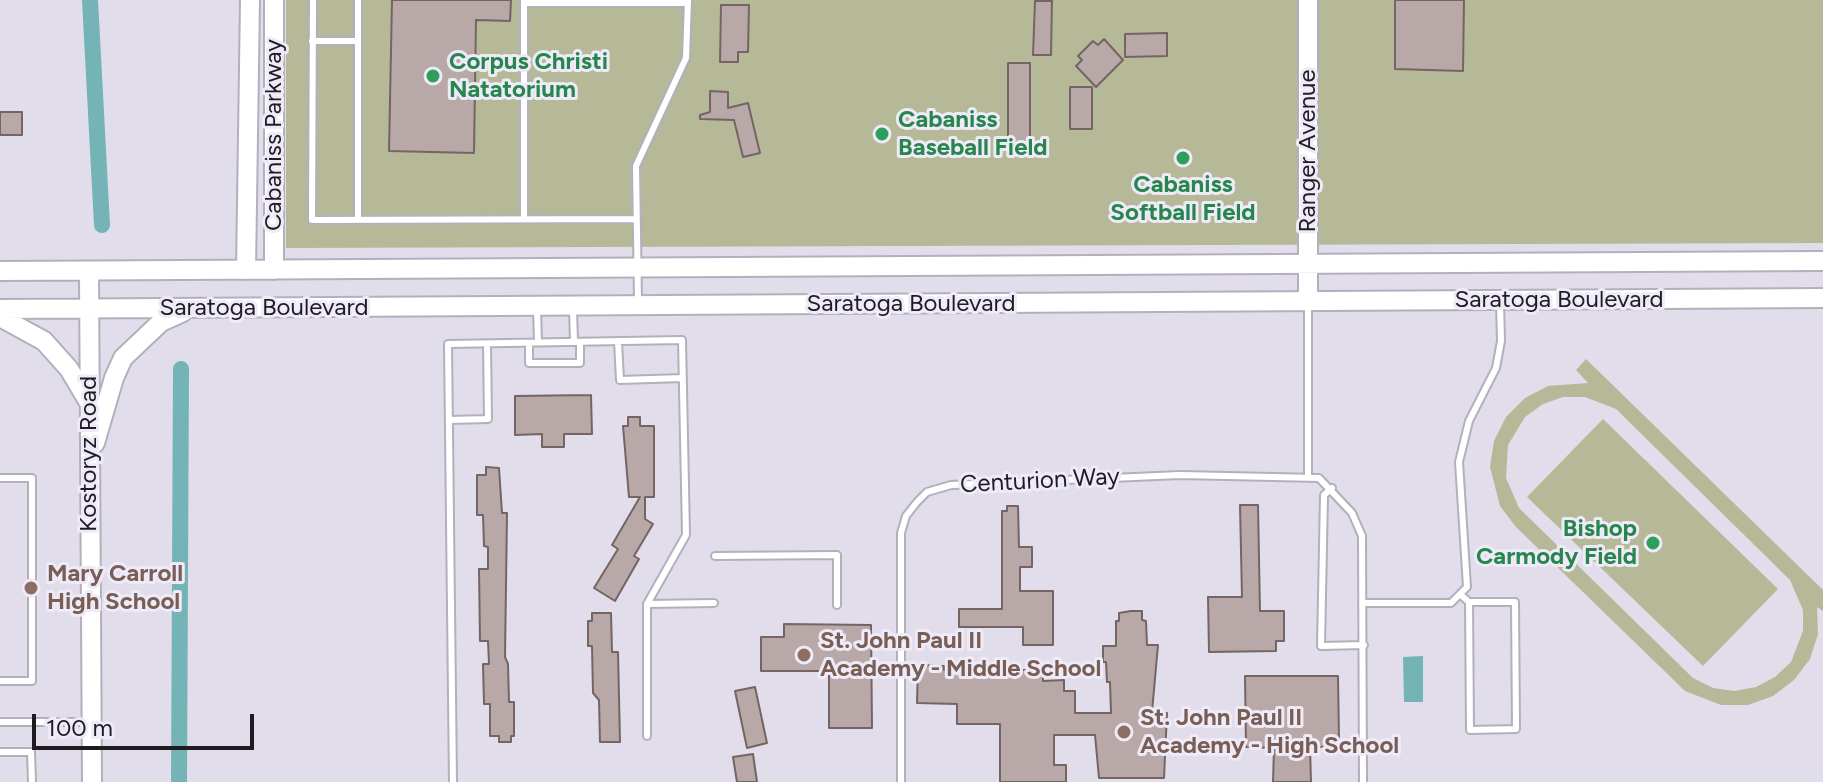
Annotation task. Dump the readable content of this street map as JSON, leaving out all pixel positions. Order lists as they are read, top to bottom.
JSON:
{
  "streets": {
    "main road": [
      "Cabaniss Parkway",
      "Ranger Avenue",
      "Saratoga Boulevard",
      "Kostoryz Road"
    ],
    "lane": ["Centurion Way"]
  },
  "crossings": [
    ["Cabaniss Parkway", "Saratoga Boulevard"],
    ["Ranger Avenue", "Saratoga Boulevard"],
    ["Saratoga Boulevard", "Kostoryz Road"]
  ],
  "places": [
    "Corpus Christi Natatorium",
    "Cabaniss Baseball Field",
    "Cabaniss Softball Field",
    "Bishop Carmody Field",
    "Mary Carroll High School",
    "St. John Paul II Academy - Middle School",
    "St. John Paul II Academy - High School"
  ],
  "scale_bar": "100 m"
}
